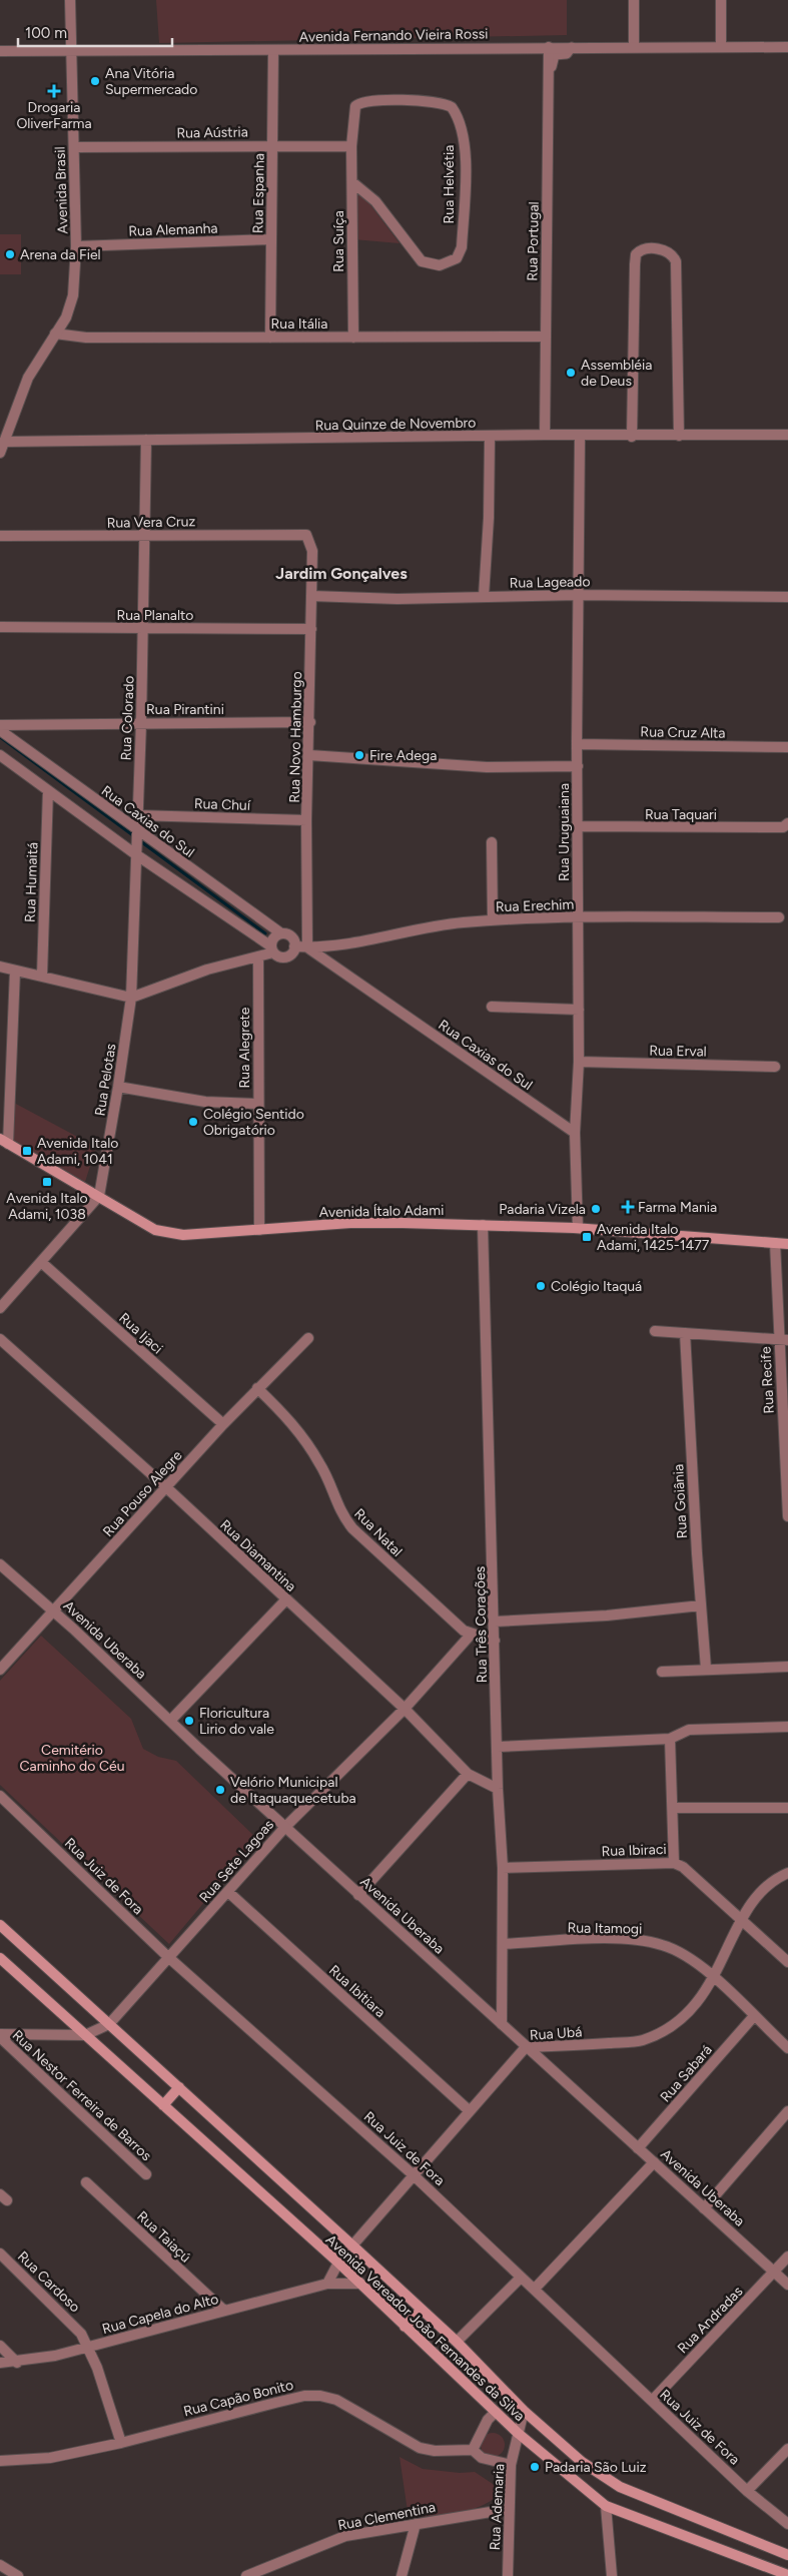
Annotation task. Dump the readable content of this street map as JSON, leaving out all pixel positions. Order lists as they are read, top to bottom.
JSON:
{
  "streets": {
    "main road": ["Avenida Ítalo Adami", "Avenida Vereador João Fernandes da Silva"],
    "street": [
      "Avenida Fernando Vieira Rossi",
      "Rua Aústria",
      "Rua Helvétia",
      "Avenida Brasil",
      "Rua Espanha",
      "Rua Alemanha",
      "Rua Suíça",
      "Rua Portugal",
      "Rua Itália",
      "Rua Quinze de Novembro",
      "Rua Vera Cruz",
      "Rua Lageado",
      "Rua Planalto",
      "Rua Pirantini",
      "Rua Colorado",
      "Rua Cruz Alta",
      "Rua Novo Hamburgo",
      "Rua Chuí",
      "Rua Taquari",
      "Rua Caxias do Sul",
      "Rua Uruguaiana",
      "Rua Humaitá",
      "Rua Erechim",
      "Rua Alegrete",
      "Rua Erval",
      "Rua Pelotas",
      "Rua Ijaci",
      "Rua Recife",
      "Rua Pouso Alegre",
      "Rua Goiânia",
      "Rua Natal",
      "Rua Diamantina",
      "Rua Três Corações",
      "Avenida Uberaba",
      "Rua Ibiraci",
      "Rua Sete Lagoas",
      "Rua Juiz de Fora",
      "Rua Itamogi",
      "Rua Ibitiara",
      "Rua Ubá",
      "Rua Sabará",
      "Rua Nestor Ferreira de Barros",
      "Rua Taiaçú",
      "Rua Cardoso",
      "Rua Capela do Alto",
      "Rua Andradas",
      "Rua Capão Bonito",
      "Rua Ademaria",
      "Rua Clementina"
    ]
  },
  "crossings": [
    ["Avenida Fernando Vieira Rossi", "Avenida Brasil"],
    ["Avenida Fernando Vieira Rossi", "Rua Espanha"],
    ["Avenida Fernando Vieira Rossi", "Rua Portugal"],
    ["Rua Aústria", "Rua Helvétia"],
    ["Rua Aústria", "Avenida Brasil"],
    ["Rua Aústria", "Rua Espanha"],
    ["Rua Aústria", "Rua Suíça"],
    ["Rua Helvétia", "Rua Suíça"],
    ["Avenida Brasil", "Rua Alemanha"],
    ["Avenida Brasil", "Rua Itália"],
    ["Avenida Brasil", "Rua Quinze de Novembro"],
    ["Rua Espanha", "Rua Alemanha"],
    ["Rua Espanha", "Rua Itália"],
    ["Rua Suíça", "Rua Itália"],
    ["Rua Portugal", "Rua Itália"],
    ["Rua Portugal", "Rua Quinze de Novembro"],
    ["Rua Quinze de Novembro", "Rua Colorado"],
    ["Rua Quinze de Novembro", "Rua Uruguaiana"],
    ["Rua Vera Cruz", "Rua Colorado"],
    ["Rua Vera Cruz", "Rua Novo Hamburgo"],
    ["Rua Lageado", "Rua Novo Hamburgo"],
    ["Rua Lageado", "Rua Uruguaiana"],
    ["Rua Planalto", "Rua Colorado"],
    ["Rua Planalto", "Rua Novo Hamburgo"],
    ["Rua Pirantini", "Rua Colorado"],
    ["Rua Pirantini", "Rua Novo Hamburgo"],
    ["Rua Colorado", "Rua Chuí"],
    ["Rua Colorado", "Rua Caxias do Sul"],
    ["Rua Colorado", "Rua Pelotas"],
    ["Rua Cruz Alta", "Rua Uruguaiana"],
    ["Rua Novo Hamburgo", "Rua Chuí"],
    ["Rua Novo Hamburgo", "Rua Caxias do Sul"],
    ["Rua Novo Hamburgo", "Rua Erechim"],
    ["Rua Taquari", "Rua Uruguaiana"],
    ["Rua Caxias do Sul", "Rua Uruguaiana"],
    ["Rua Caxias do Sul", "Rua Erechim"],
    ["Rua Uruguaiana", "Rua Erechim"],
    ["Rua Uruguaiana", "Rua Erval"],
    ["Rua Uruguaiana", "Avenida Ítalo Adami"],
    ["Rua Alegrete", "Avenida Ítalo Adami"],
    ["Rua Pelotas", "Avenida Ítalo Adami"],
    ["Avenida Ítalo Adami", "Rua Recife"],
    ["Avenida Ítalo Adami", "Rua Três Corações"],
    ["Rua Ijaci", "Rua Pouso Alegre"],
    ["Rua Pouso Alegre", "Rua Natal"],
    ["Rua Pouso Alegre", "Rua Diamantina"],
    ["Rua Pouso Alegre", "Avenida Uberaba"],
    ["Rua Natal", "Rua Três Corações"],
    ["Rua Natal", "Rua Sete Lagoas"],
    ["Rua Diamantina", "Rua Três Corações"],
    ["Rua Diamantina", "Rua Sete Lagoas"],
    ["Rua Três Corações", "Avenida Uberaba"],
    ["Rua Três Corações", "Rua Ibiraci"],
    ["Rua Três Corações", "Rua Itamogi"],
    ["Avenida Uberaba", "Rua Sete Lagoas"],
    ["Avenida Uberaba", "Rua Ubá"],
    ["Avenida Uberaba", "Rua Sabará"],
    ["Avenida Uberaba", "Rua Andradas"],
    ["Rua Ibiraci", "Rua Ubá"],
    ["Rua Sete Lagoas", "Rua Juiz de Fora"],
    ["Rua Sete Lagoas", "Rua Ibitiara"],
    ["Rua Sete Lagoas", "Avenida Vereador João Fernandes da Silva"],
    ["Rua Juiz de Fora", "Rua Ubá"],
    ["Rua Juiz de Fora", "Rua Andradas"],
    ["Rua Itamogi", "Rua Ubá"],
    ["Rua Itamogi", "Rua Sabará"],
    ["Rua Ibitiara", "Rua Ubá"],
    ["Rua Ubá", "Avenida Vereador João Fernandes da Silva"],
    ["Rua Taiaçú", "Rua Capela do Alto"],
    ["Rua Cardoso", "Rua Capela do Alto"],
    ["Rua Cardoso", "Rua Capão Bonito"],
    ["Rua Capela do Alto", "Avenida Vereador João Fernandes da Silva"],
    ["Avenida Vereador João Fernandes da Silva", "Rua Ademaria"],
    ["Rua Capão Bonito", "Rua Ademaria"],
    ["Rua Ademaria", "Rua Clementina"]
  ],
  "districts": ["Jardim Gonçalves"],
  "parks": ["Cemitério Caminho do Céu"],
  "places": {
    "other": [
      "Ana Vitória Supermercado",
      "Arena da Fiel",
      "Assembléia de Deus",
      "Fire Adega",
      "Colégio Sentido Obrigatório",
      "Padaria Vizela",
      "Colégio Itaquá",
      "Floricultura Lirio do vale",
      "Velório Municipal de Itaquaquecetuba",
      "Padaria São Luiz"
    ],
    "health": ["Drogaria OliverFarma", "Farma Mania"],
    "transit": ["Avenida Italo Adami, 1041", "Avenida Italo Adami, 1038", "Avenida Italo Adami, 1425-1477"]
  },
  "scale_bar": "100 m"
}
